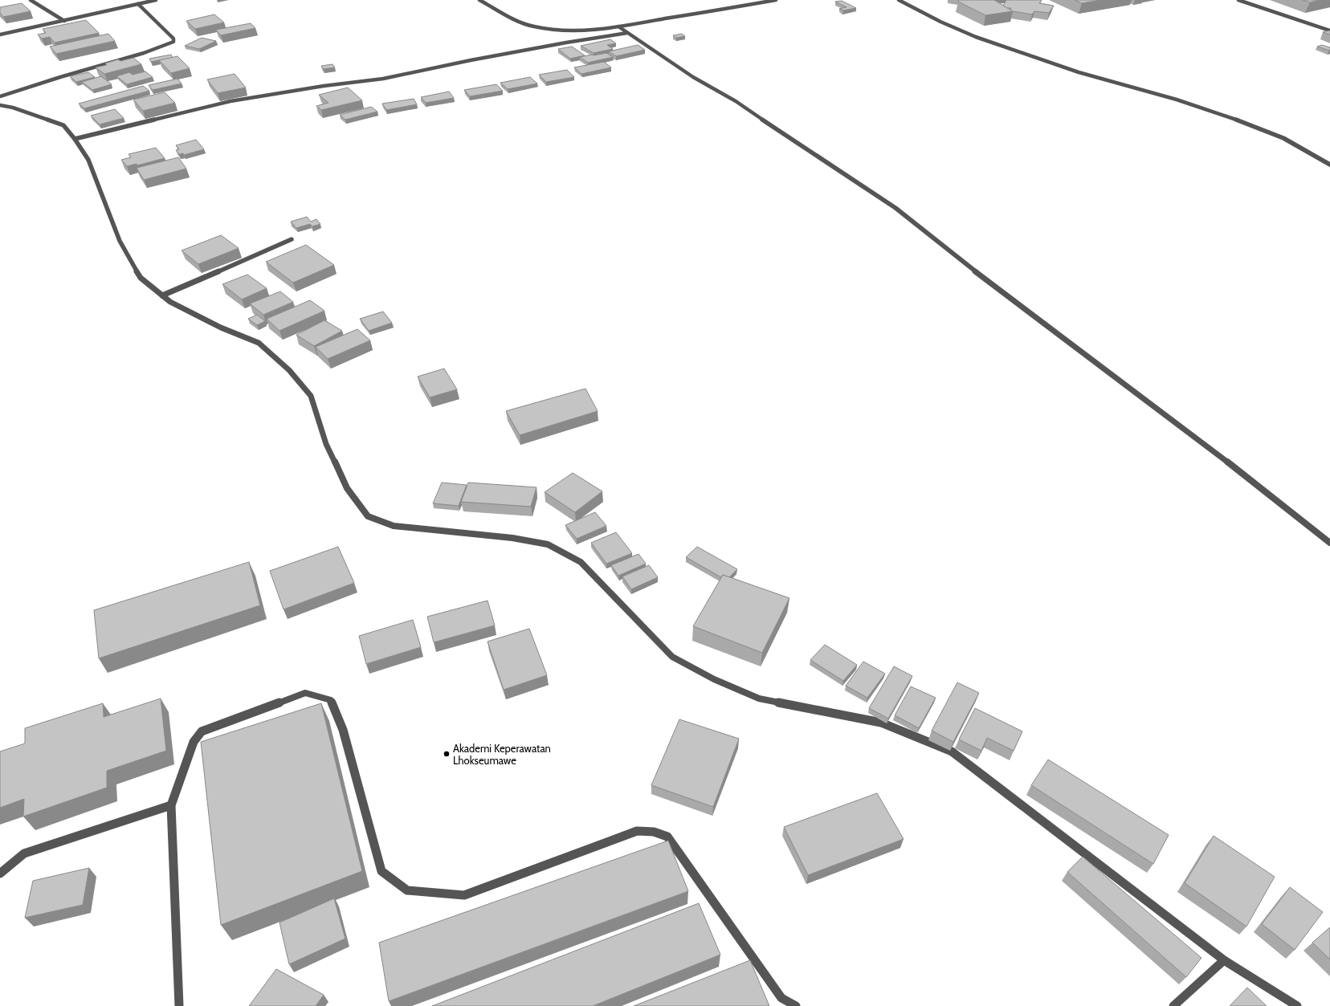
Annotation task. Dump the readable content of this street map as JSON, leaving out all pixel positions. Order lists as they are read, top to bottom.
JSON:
{
  "places": ["Akademi Keperawatan Lhokseumawe"]
}
